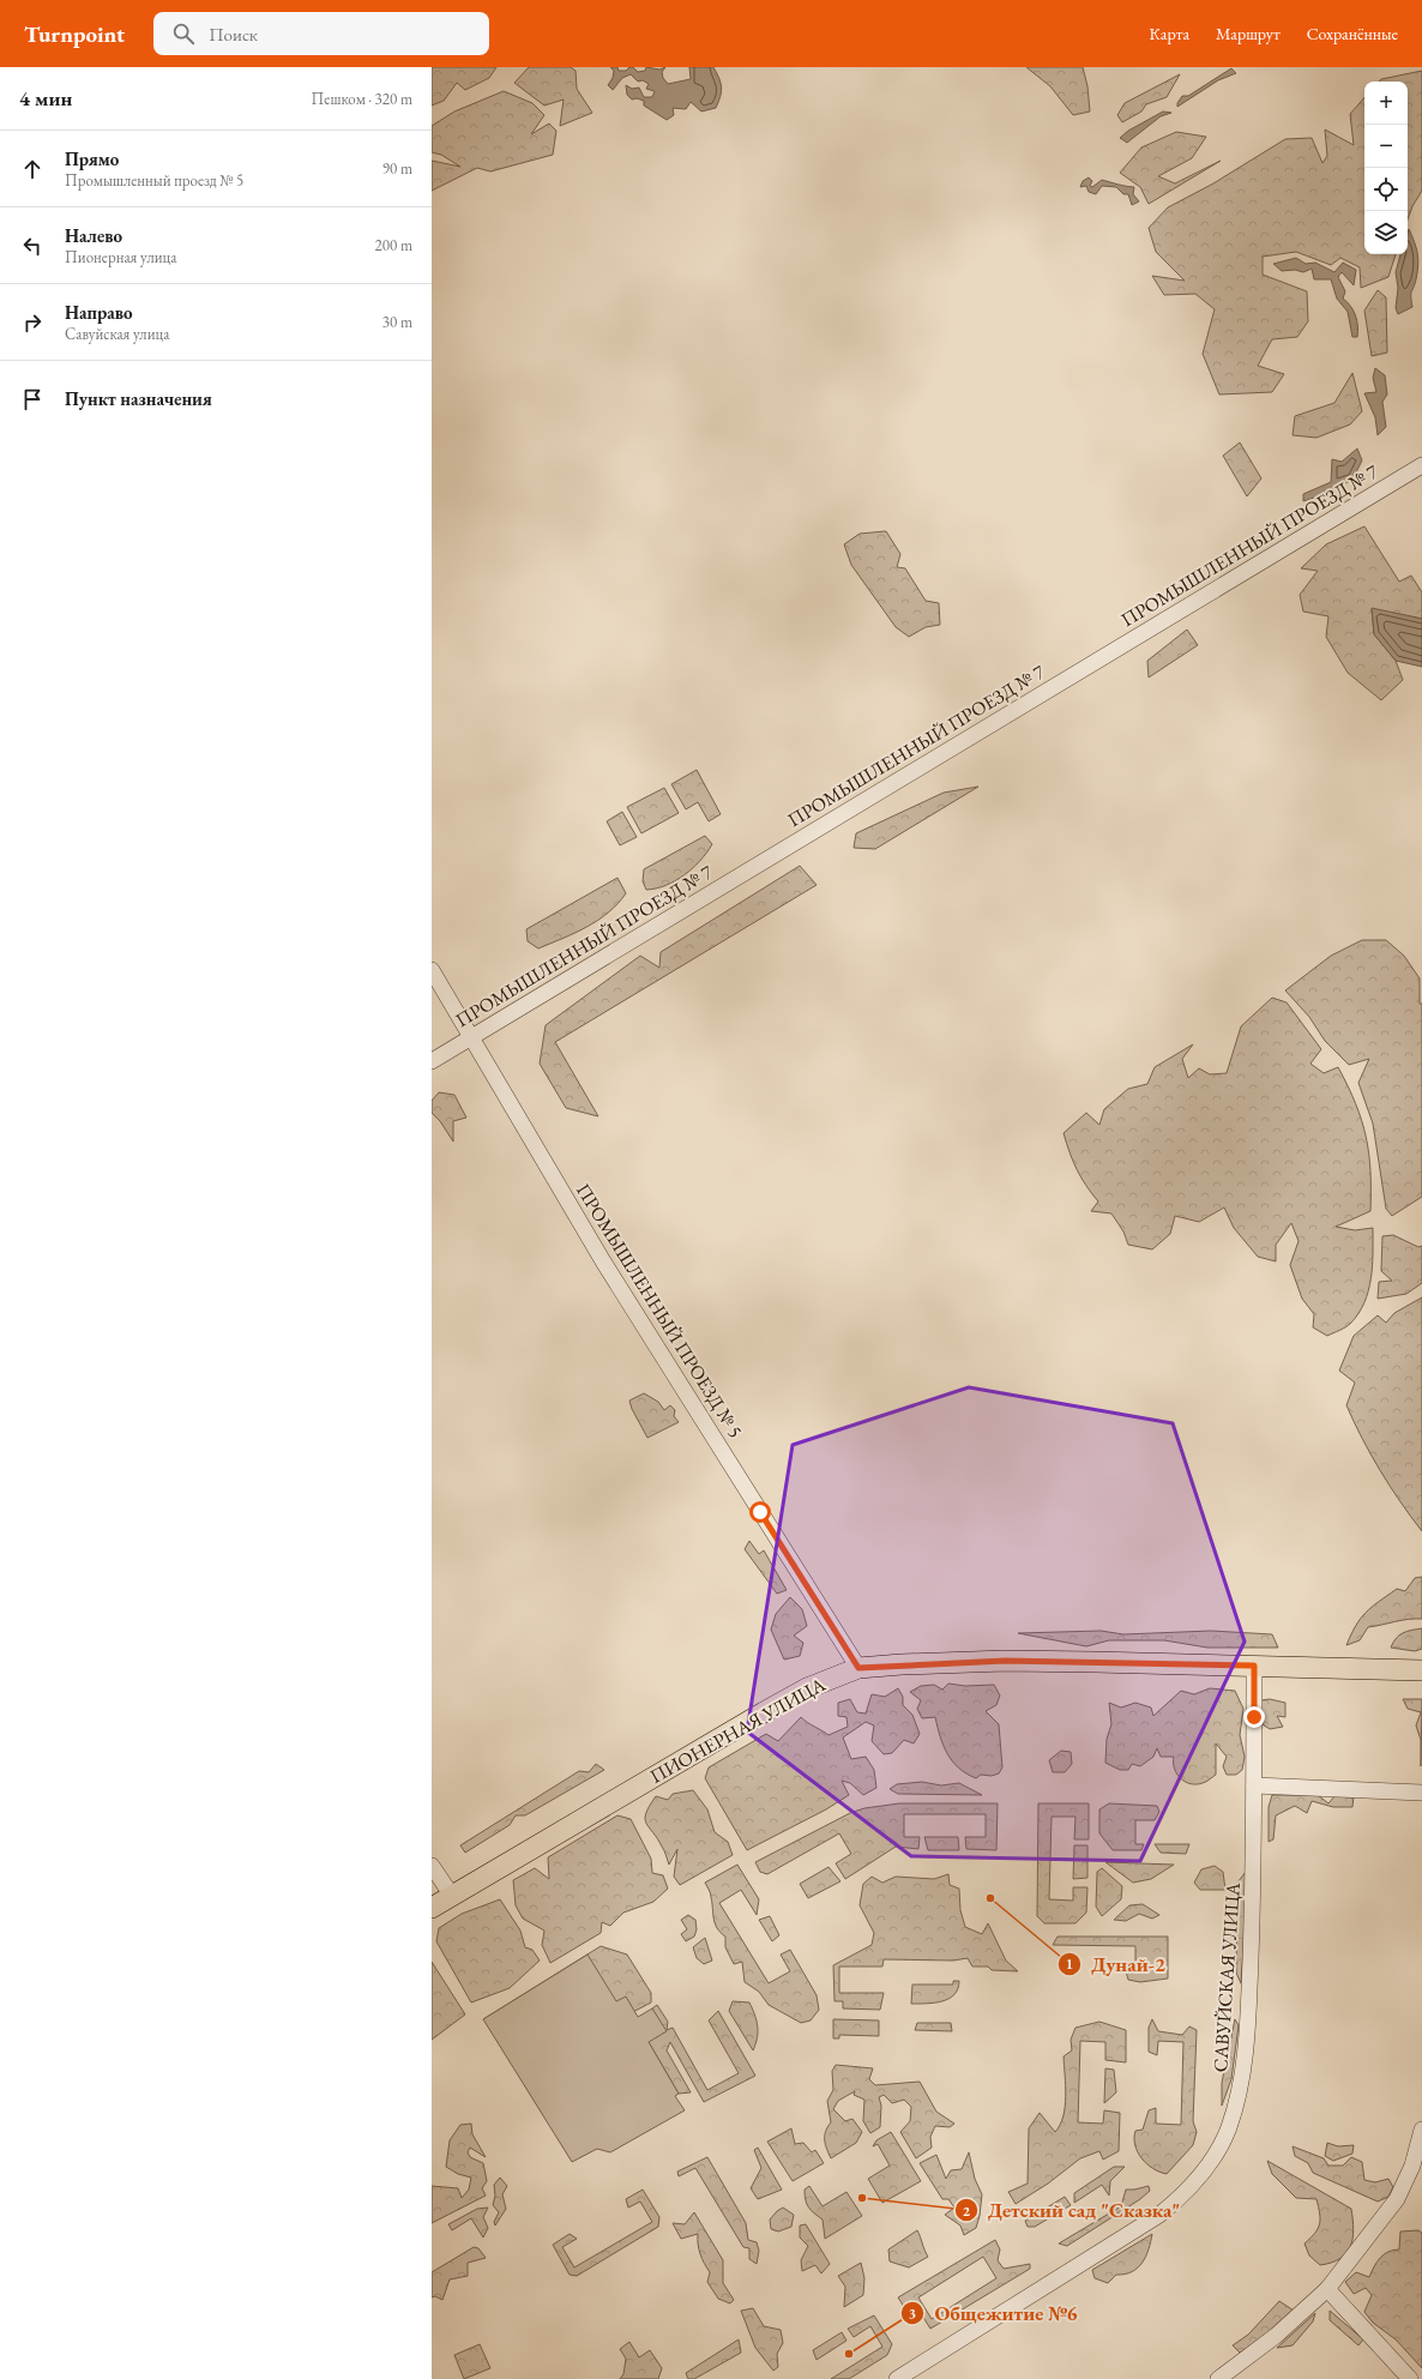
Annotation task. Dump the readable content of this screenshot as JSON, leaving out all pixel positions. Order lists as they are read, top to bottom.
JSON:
{
  "streets": {
    "main road": ["ПИОНЕРНАЯ УЛИЦА"],
    "street": ["ПРОМЫШЛЕННЫЙ ПРОЕЗД № 7", "ПРОМЫШЛЕННЫЙ ПРОЕЗД № 5", "САВУЙСКАЯ УЛИЦА"]
  },
  "crossings": [
    ["ПРОМЫШЛЕННЫЙ ПРОЕЗД № 7", "ПРОМЫШЛЕННЫЙ ПРОЕЗД № 5"],
    ["ПРОМЫШЛЕННЫЙ ПРОЕЗД № 5", "ПИОНЕРНАЯ УЛИЦА"],
    ["ПИОНЕРНАЯ УЛИЦА", "САВУЙСКАЯ УЛИЦА"]
  ],
  "places": ["Дунай-2", "Детский сад \"Сказка\"", "Общежитие №6"],
  "page": {
    "header": "Turnpoint",
    "search": "Поиск",
    "nav": ["Карта", "Маршрут", "Сохранённые"],
    "heading": ["4 мин", "Пешком · 320 m"],
    "map_buttons": ["+", "−"],
    "list": [
      ["Прямо", "Промышленный проезд № 5", "90 m"],
      ["Налево", "Пионерная улица", "200 m"],
      ["Направо", "Савуйская улица", "30 m"],
      "Пункт назначения"
    ]
  }
}
